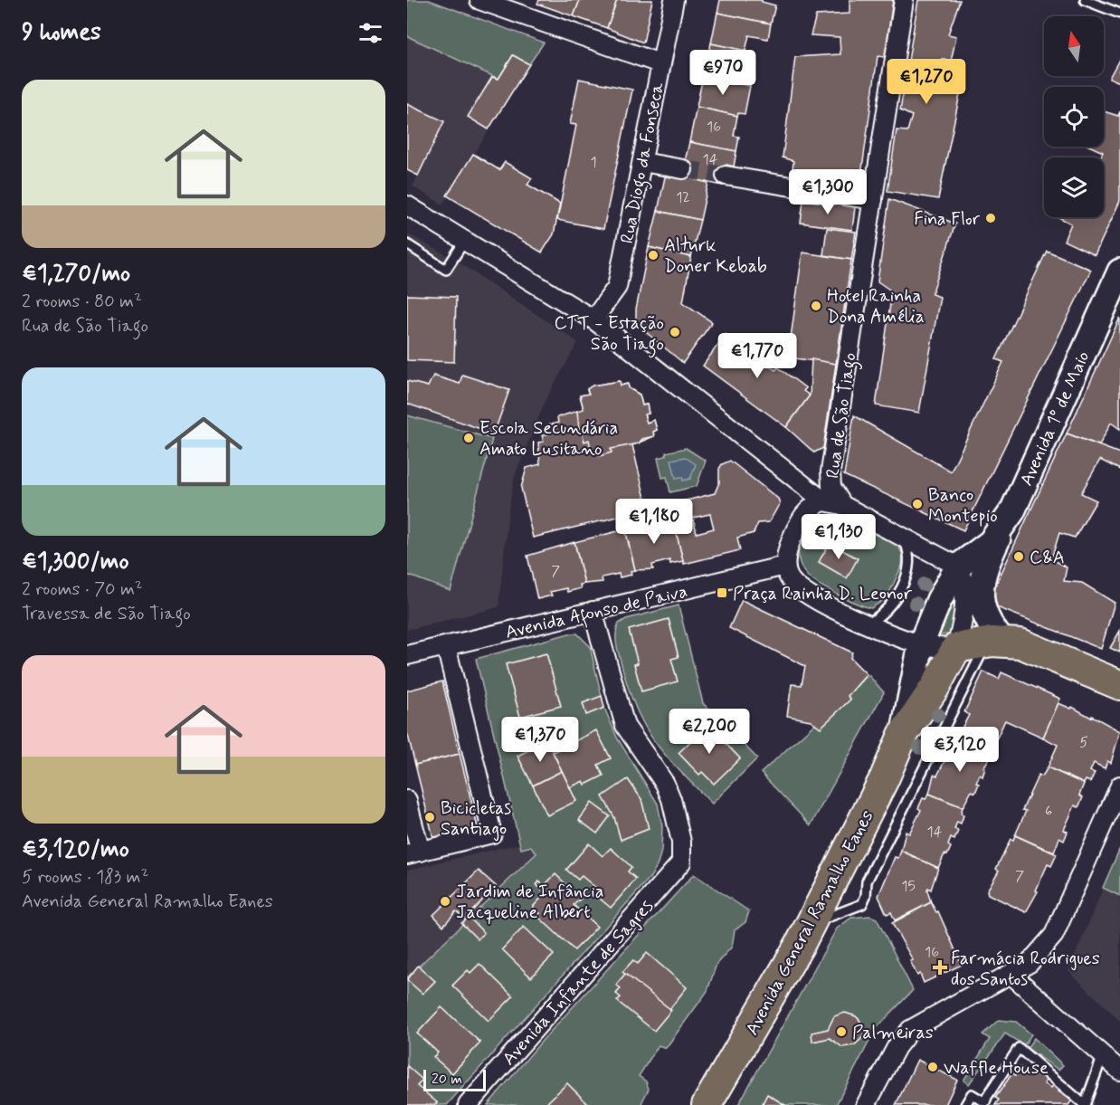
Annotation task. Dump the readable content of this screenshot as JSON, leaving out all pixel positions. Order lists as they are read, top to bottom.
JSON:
{
  "streets": {
    "main road": ["Avenida 1º de Maio", "Avenida General Ramalho Eanes"],
    "street": [
      "Rua Diogo da Fonseca",
      "Rua de São Tiago",
      "Avenida Afonso de Paiva",
      "Avenida Infante de Sagres"
    ]
  },
  "crossings": [
    ["Rua de São Tiago", "Avenida Afonso de Paiva"],
    ["Avenida 1º de Maio", "Avenida General Ramalho Eanes"],
    ["Avenida Afonso de Paiva", "Avenida Infante de Sagres"]
  ],
  "places": {
    "other": [
      "Fina Flor",
      "Alturk Doner Kebab",
      "Hotel Rainha Dona Amélia",
      "CTT - Estação São Tiago",
      "Escola Secundária Amato Lusitano",
      "Banco Montepio",
      "C&A",
      "Bicicletas Santiago",
      "Jardim de Infância Jacqueline Albert",
      "Palmeiras",
      "Waffle House"
    ],
    "transit": ["Praça Rainha D. Leonor"],
    "health": ["Farmácia Rodrigues dos Santos"]
  },
  "house_numbers": [
    "16",
    "14",
    "1",
    "12",
    "7",
    "5",
    "6",
    "14",
    "7",
    "15",
    "16"
  ],
  "scale_bar": "20 m",
  "north": "top",
  "page": {
    "heading": "9 homes",
    "price": [
      "€970",
      "€1,270",
      "€1,300",
      "€1,770",
      "€1,180",
      "€1,130",
      "€2,200",
      "€1,370",
      "€3,120"
    ],
    "list": [
      {
        "name": "€1,270/mo",
        "note": "2 rooms · 80 m² · Rua de São Tiago"
      },
      {
        "name": "€1,300/mo",
        "note": "2 rooms · 70 m² · Travessa de São Tiago"
      },
      {
        "name": "€3,120/mo",
        "note": "5 rooms · 183 m² · Avenida General Ramalho Eanes"
      }
    ],
    "scale": "20 m"
  }
}
